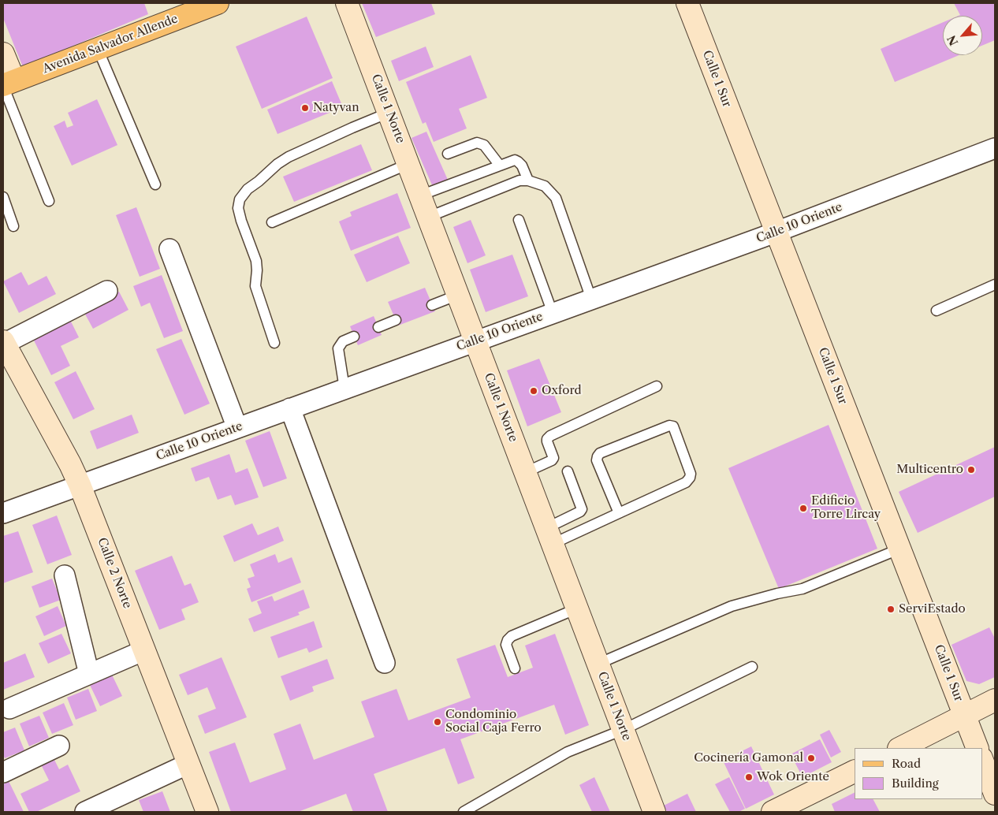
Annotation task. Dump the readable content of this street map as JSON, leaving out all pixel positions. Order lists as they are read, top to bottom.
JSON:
{
  "streets": {
    "main road": [
      "Avenida Salvador Allende",
      "Calle 1 Sur",
      "Calle 1 Norte",
      "Calle 2 Norte"
    ],
    "street": ["Calle 10 Oriente"]
  },
  "crossings": [
    ["Calle 1 Sur", "Calle 10 Oriente"],
    ["Calle 1 Norte", "Calle 10 Oriente"],
    ["Calle 10 Oriente", "Calle 2 Norte"]
  ],
  "places": [
    "Natyvan",
    "Oxford",
    "Multicentro",
    "Edificio Torre Lircay",
    "ServiEstado",
    "Condominio Social Caja Ferro",
    "Cocinería Gamonal",
    "Wok Oriente"
  ],
  "legend": ["Road", "Building"],
  "north": "bottom left"
}
